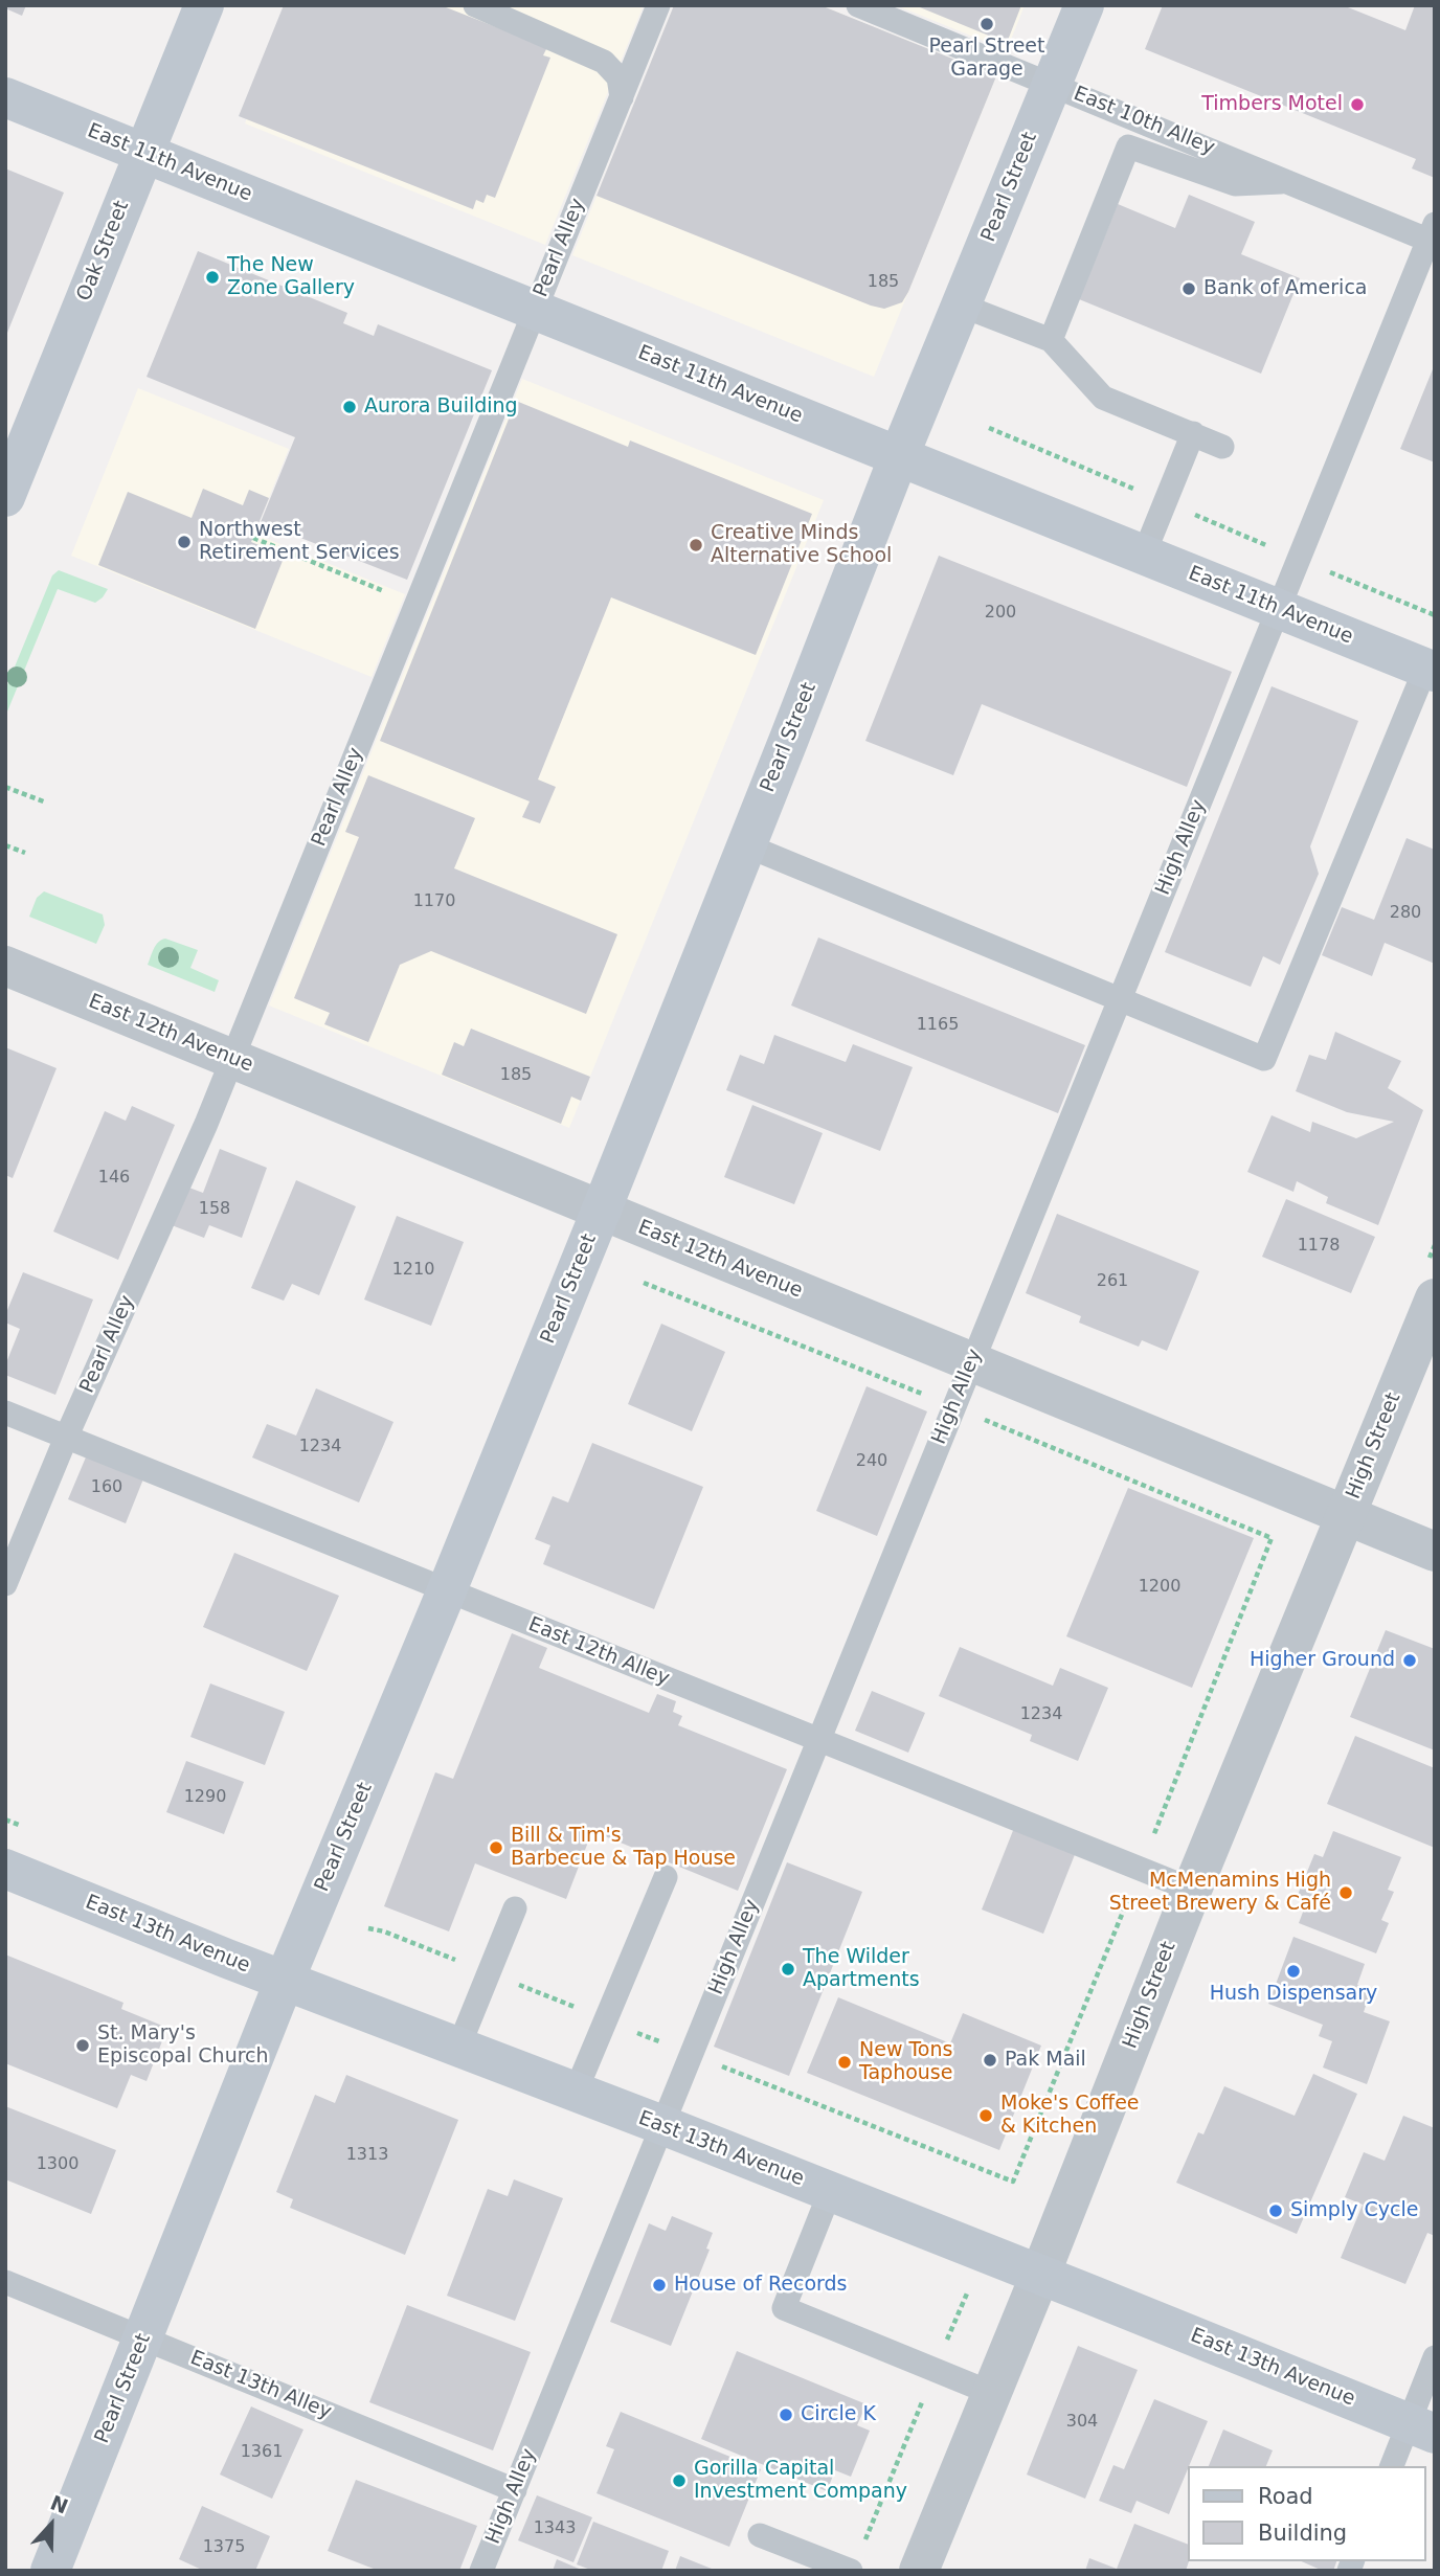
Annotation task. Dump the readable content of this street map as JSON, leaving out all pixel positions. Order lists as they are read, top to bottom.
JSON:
{
  "streets": {
    "main road": [
      "East 11th Avenue",
      "Pearl Street",
      "Oak Street",
      "East 13th Avenue"
    ],
    "street": ["East 12th Avenue", "High Street"],
    "lane": [
      "East 10th Alley",
      "Pearl Alley",
      "High Alley",
      "East 12th Alley",
      "East 13th Alley"
    ]
  },
  "crossings": [
    ["East 10th Alley", "Pearl Street"],
    ["East 10th Alley", "High Alley"],
    ["East 11th Avenue", "Pearl Street"],
    ["East 11th Avenue", "Pearl Alley"],
    ["East 11th Avenue", "Oak Street"],
    ["East 11th Avenue", "High Alley"],
    ["Pearl Street", "East 12th Avenue"],
    ["Pearl Street", "East 12th Alley"],
    ["Pearl Street", "East 13th Avenue"],
    ["Pearl Street", "East 13th Alley"],
    ["Pearl Alley", "East 12th Avenue"],
    ["Pearl Alley", "East 12th Alley"],
    ["High Alley", "East 12th Avenue"],
    ["High Alley", "East 12th Alley"],
    ["High Alley", "East 13th Avenue"],
    ["High Alley", "East 13th Alley"],
    ["East 12th Avenue", "High Street"],
    ["High Street", "East 12th Alley"],
    ["High Street", "East 13th Avenue"]
  ],
  "places": [
    "Pearl Street Garage",
    "Timbers Motel",
    "The New Zone Gallery",
    "Bank of America",
    "Aurora Building",
    "Northwest Retirement Services",
    "Creative Minds Alternative School",
    "Higher Ground",
    "Bill & Tim's Barbecue & Tap House",
    "McMenamins High Street Brewery & Café",
    "The Wilder Apartments",
    "Hush Dispensary",
    "St. Mary's Episcopal Church",
    "Pak Mail",
    "New Tons Taphouse",
    "Moke's Coffee & Kitchen",
    "Simply Cycle",
    "House of Records",
    "Circle K",
    "Gorilla Capital Investment Company"
  ],
  "house_numbers": [
    "185",
    "200",
    "1170",
    "280",
    "1165",
    "185",
    "146",
    "158",
    "1178",
    "1210",
    "261",
    "1234",
    "240",
    "160",
    "1200",
    "1234",
    "1290",
    "1313",
    "1300",
    "304",
    "1361",
    "1343",
    "1375"
  ],
  "legend": ["Road", "Building"],
  "north": "top"
}
